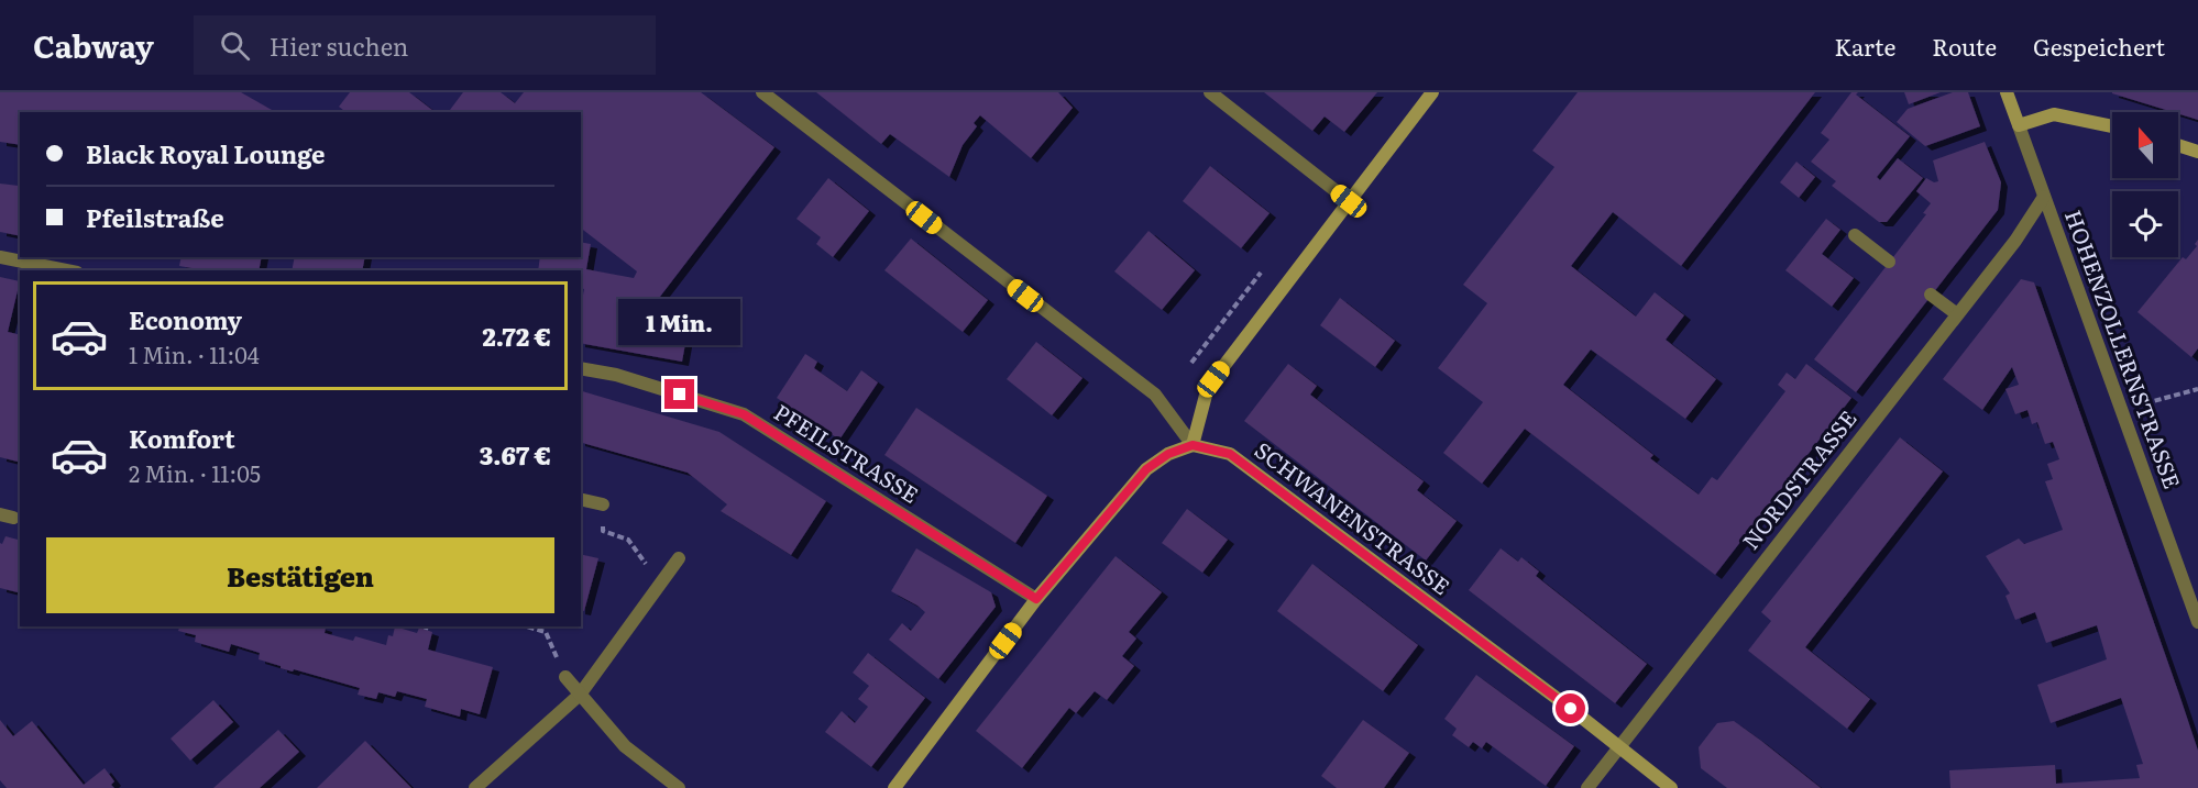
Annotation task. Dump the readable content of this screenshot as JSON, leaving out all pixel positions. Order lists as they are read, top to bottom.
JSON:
{
  "streets": {
    "main road": ["HOHENZOLLERNSTRASSE", "SCHWANENSTRASSE"],
    "street": ["PFEILSTRASSE", "NORDSTRASSE"]
  },
  "crossings": [
    ["HOHENZOLLERNSTRASSE", "NORDSTRASSE"],
    ["NORDSTRASSE", "SCHWANENSTRASSE"]
  ],
  "north": "top",
  "page": {
    "header": "Cabway",
    "search": "Hier suchen",
    "nav": ["Karte", "Route", "Gespeichert"],
    "banner": ["Black Royal Lounge", "Pfeilstraße"],
    "list": [
      {
        "name": "Economy",
        "note": "1 Min. · 11:04",
        "value": "2.72 €"
      },
      {
        "name": "Komfort",
        "note": "2 Min. · 11:05",
        "value": "3.67 €"
      }
    ],
    "bubble": "1 Min.",
    "buttons": "Bestätigen"
  }
}
